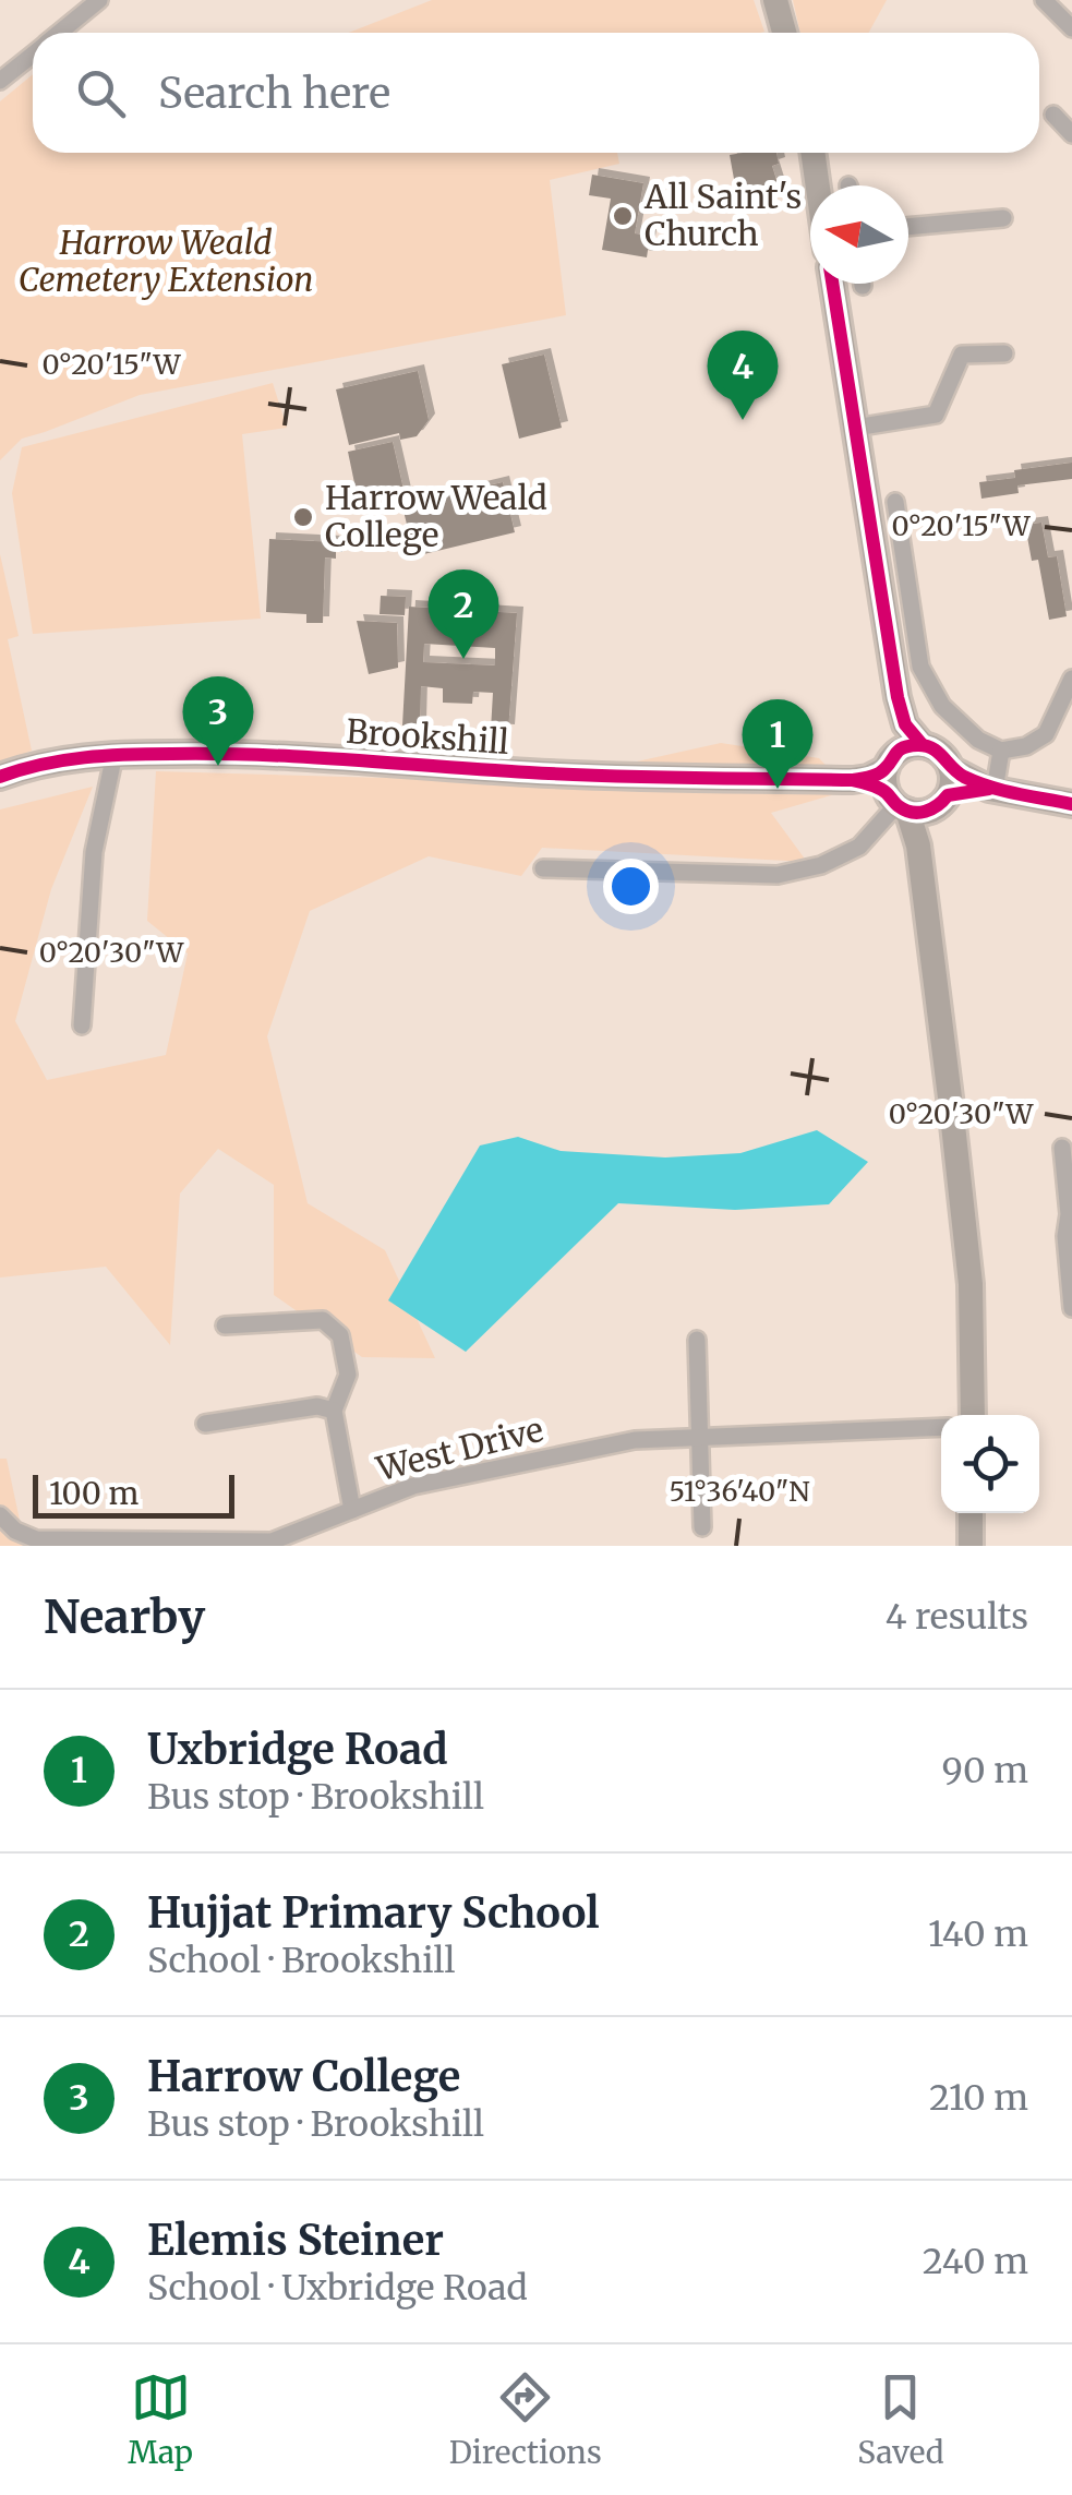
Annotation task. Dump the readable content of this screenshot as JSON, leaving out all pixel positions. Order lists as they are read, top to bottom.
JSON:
{
  "streets": {
    "main road": ["Brookshill"],
    "street": ["West Drive"]
  },
  "parks": ["Harrow Weald Cemetery Extension"],
  "places": ["All Saint's Church", "Harrow Weald College"],
  "scale_bar": "100 m",
  "north": "left",
  "page": {
    "search": "Search here",
    "pins": [
      "4",
      "2",
      "3",
      "1"
    ],
    "scale": "100 m",
    "heading": ["Nearby", "4 results"],
    "list": [
      {
        "mark": "1",
        "name": "Uxbridge Road",
        "note": "Bus stop · Brookshill",
        "value": "90 m"
      },
      {
        "mark": "2",
        "name": "Hujjat Primary School",
        "note": "School · Brookshill",
        "value": "140 m"
      },
      {
        "mark": "3",
        "name": "Harrow College",
        "note": "Bus stop · Brookshill",
        "value": "210 m"
      },
      {
        "mark": "4",
        "name": "Elemis Steiner",
        "note": "School · Uxbridge Road",
        "value": "240 m"
      }
    ],
    "nav": ["Map", "Directions", "Saved"]
  },
  "coordinates": ["0°20'15\"W", "0°20'30\"W", "51°36'40\"N"]
}
